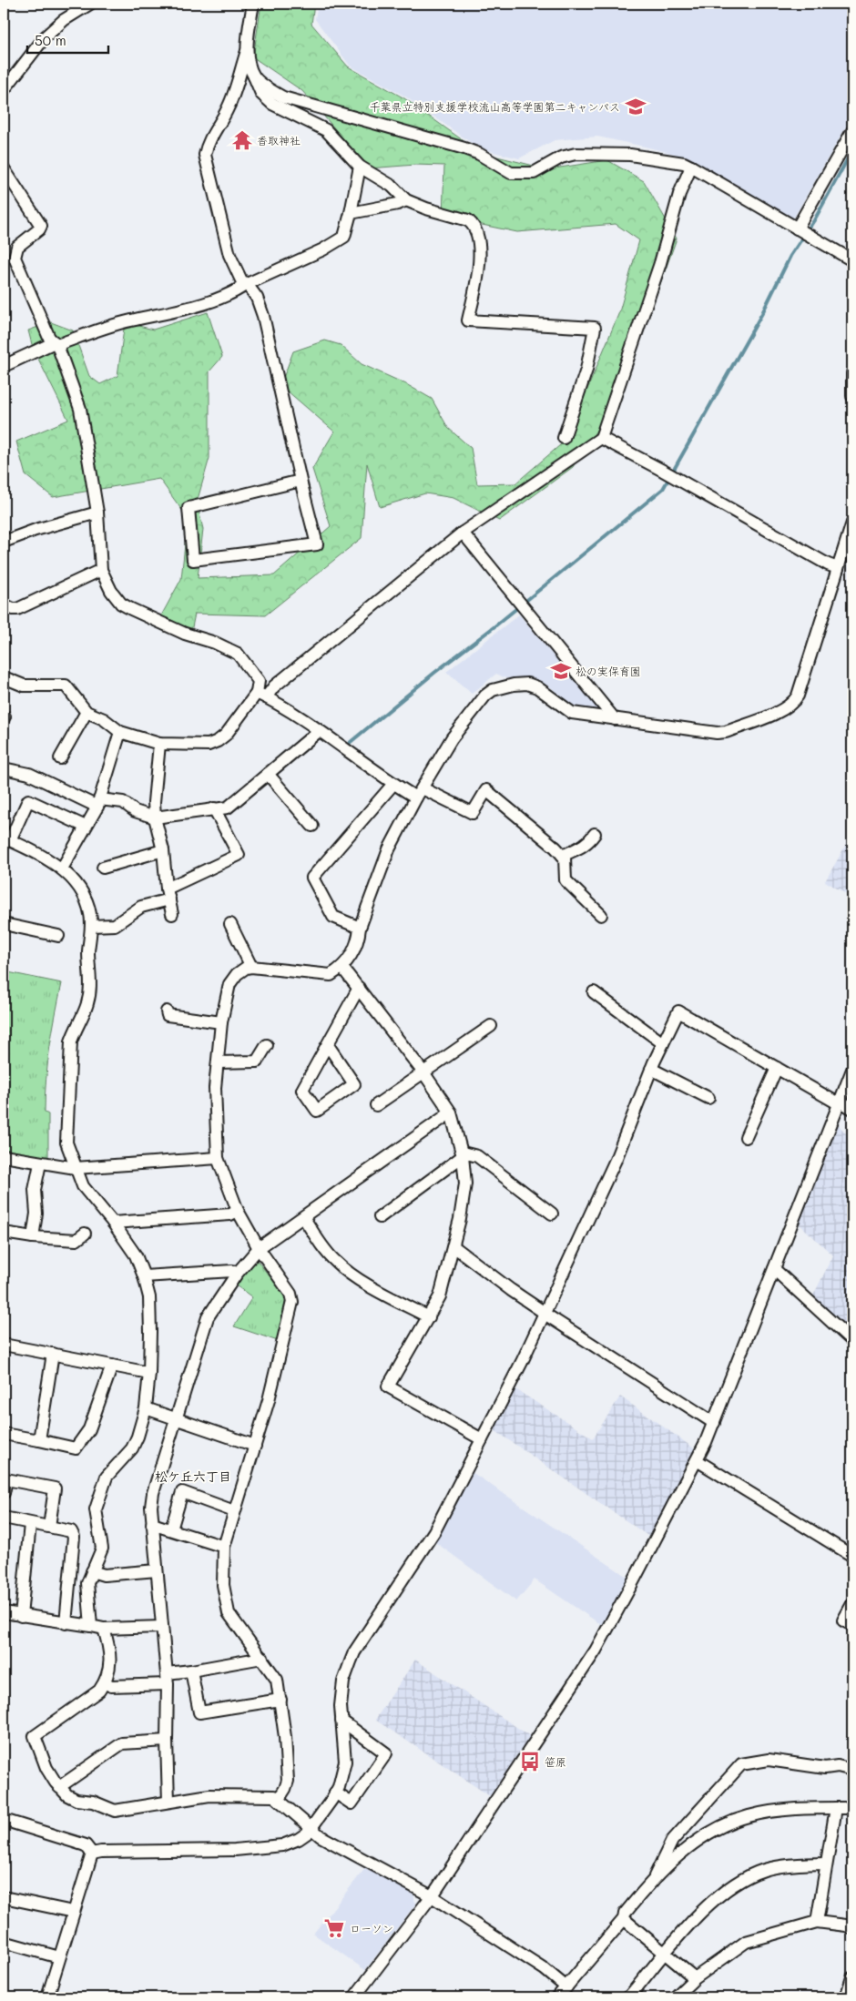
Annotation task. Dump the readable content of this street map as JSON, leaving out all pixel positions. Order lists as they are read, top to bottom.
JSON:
{
  "districts": ["松ケ丘六丁目"],
  "places": {
    "school or university": ["千葉県立特別支援学校流山高等学園第二キャンパス", "松の実保育園"],
    "temple": ["香取神社"],
    "bus stop": ["笹原"],
    "supermarket": ["ローソン"]
  },
  "scale_bar": "50 m"
}
